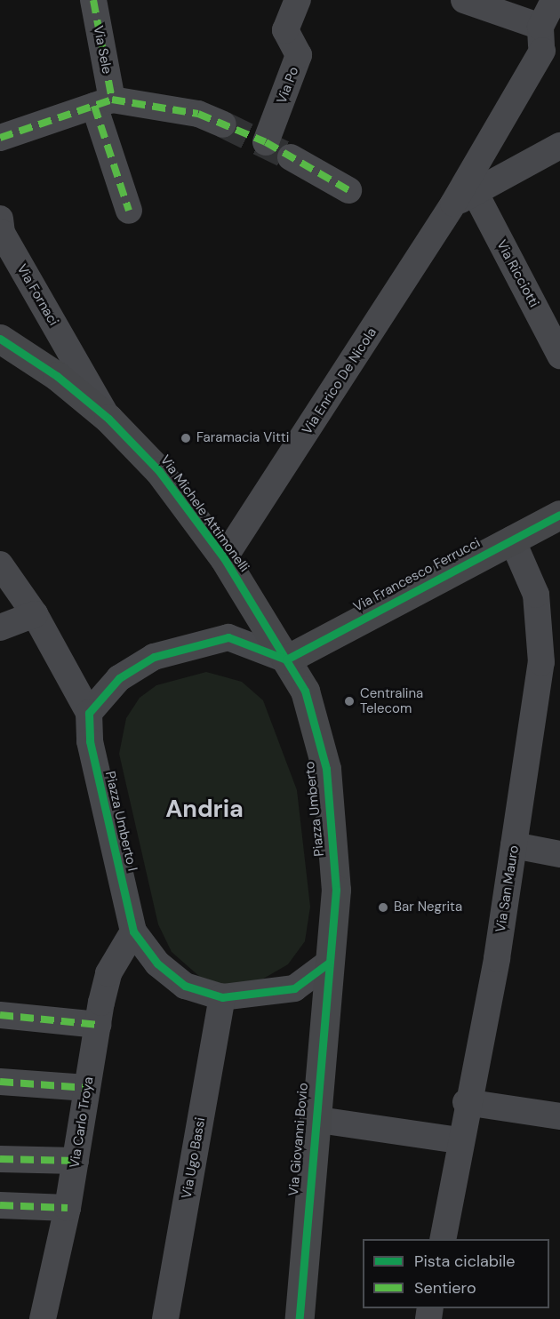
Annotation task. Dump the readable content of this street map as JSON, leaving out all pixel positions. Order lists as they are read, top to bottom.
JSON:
{
  "streets": {
    "street": [
      "Via Sele",
      "Via Po",
      "Via Ricciotti",
      "Via Fornaci",
      "Via Enrico De Nicola",
      "Via Michele Attimonelli",
      "Via Francesco Ferrucci",
      "Piazza Umberto",
      "Piazza Umberto I",
      "Via San Mauro",
      "Via Carlo Troya",
      "Via Giovanni Bovio",
      "Via Ugo Bassi"
    ]
  },
  "crossings": [
    ["Via Ricciotti", "Via Enrico De Nicola"],
    ["Via Fornaci", "Via Michele Attimonelli"],
    ["Via Enrico De Nicola", "Via Michele Attimonelli"],
    ["Via Michele Attimonelli", "Via Francesco Ferrucci"],
    ["Via Michele Attimonelli", "Piazza Umberto"],
    ["Via Francesco Ferrucci", "Piazza Umberto"],
    ["Via Francesco Ferrucci", "Via San Mauro"],
    ["Piazza Umberto", "Piazza Umberto I"],
    ["Piazza Umberto", "Via Giovanni Bovio"],
    ["Piazza Umberto I", "Via Carlo Troya"],
    ["Piazza Umberto I", "Via Giovanni Bovio"],
    ["Piazza Umberto I", "Via Ugo Bassi"]
  ],
  "districts": ["Andria"],
  "places": ["Faramacia Vitti", "Centralina Telecom", "Bar Negrita"],
  "legend": ["Pista ciclabile", "Sentiero"]
}
